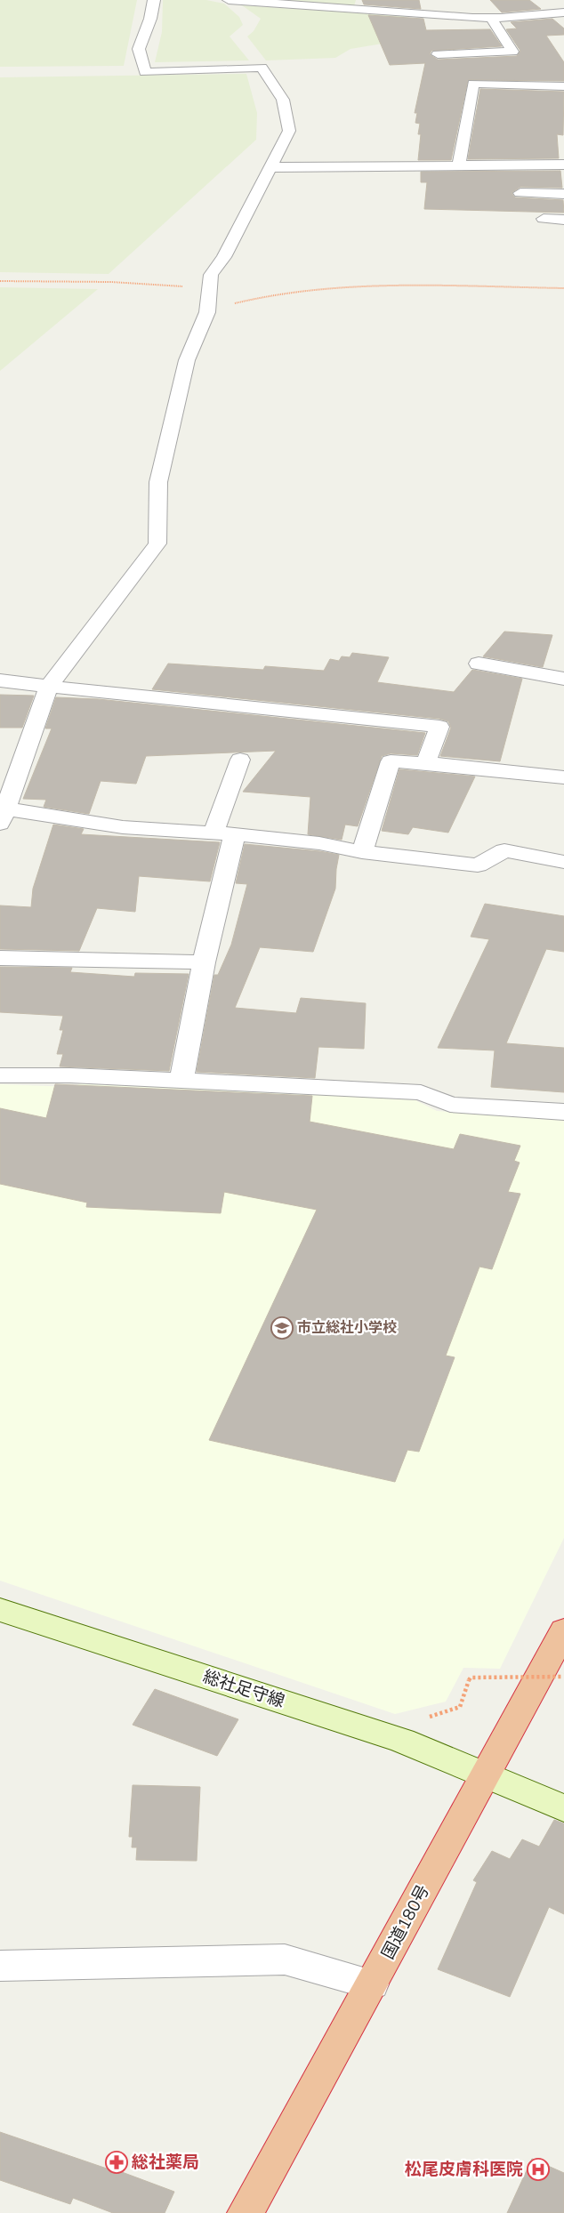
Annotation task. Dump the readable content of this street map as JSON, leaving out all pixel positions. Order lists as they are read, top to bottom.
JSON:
{
  "streets": {
    "highway": ["国道180号"],
    "main road": ["総社足守線"]
  },
  "crossings": [
    ["総社足守線", "国道180号"]
  ],
  "places": {
    "school or university": ["市立総社小学校"],
    "pharmacy": ["総社薬局"],
    "hospital": ["松尾皮膚科医院"]
  }
}
